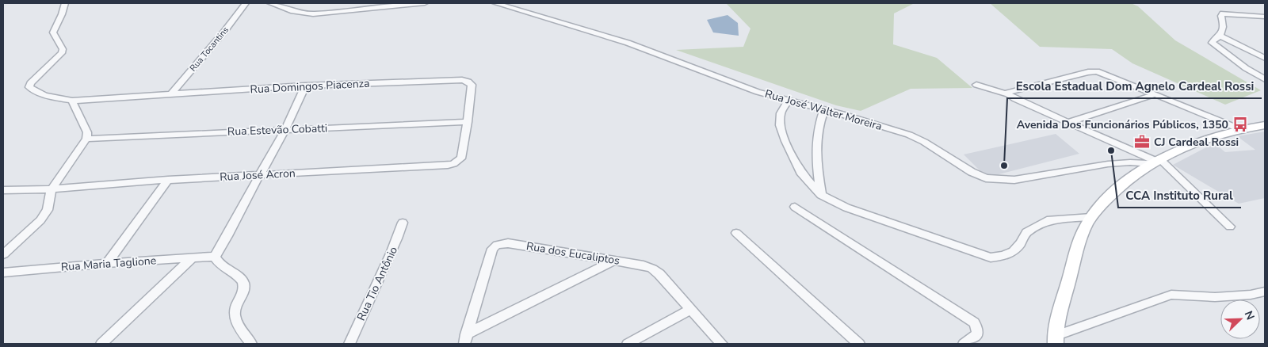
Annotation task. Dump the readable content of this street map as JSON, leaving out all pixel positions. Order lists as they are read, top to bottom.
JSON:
{
  "streets": {
    "street": [
      "Rua Tocantins",
      "Rua Domingos Piacenza",
      "Rua José Walter Moreira",
      "Rua Estevão Cobatti",
      "Rua José Acron",
      "Rua dos Eucaliptos",
      "Rua Maria Taglione",
      "Rua Tio Antônio"
    ]
  },
  "crossings": [
    ["Rua Tocantins", "Rua Domingos Piacenza"],
    ["Rua Domingos Piacenza", "Rua Estevão Cobatti"],
    ["Rua Domingos Piacenza", "Rua José Acron"]
  ],
  "places": {
    "bus stop": ["Avenida Dos Funcionários Públicos, 1350"],
    "office": ["CJ Cardeal Rossi"],
    "other": ["CCA Instituto Rural", "Escola Estadual Dom Agnelo Cardeal Rossi"]
  },
  "north": "top right"
}
